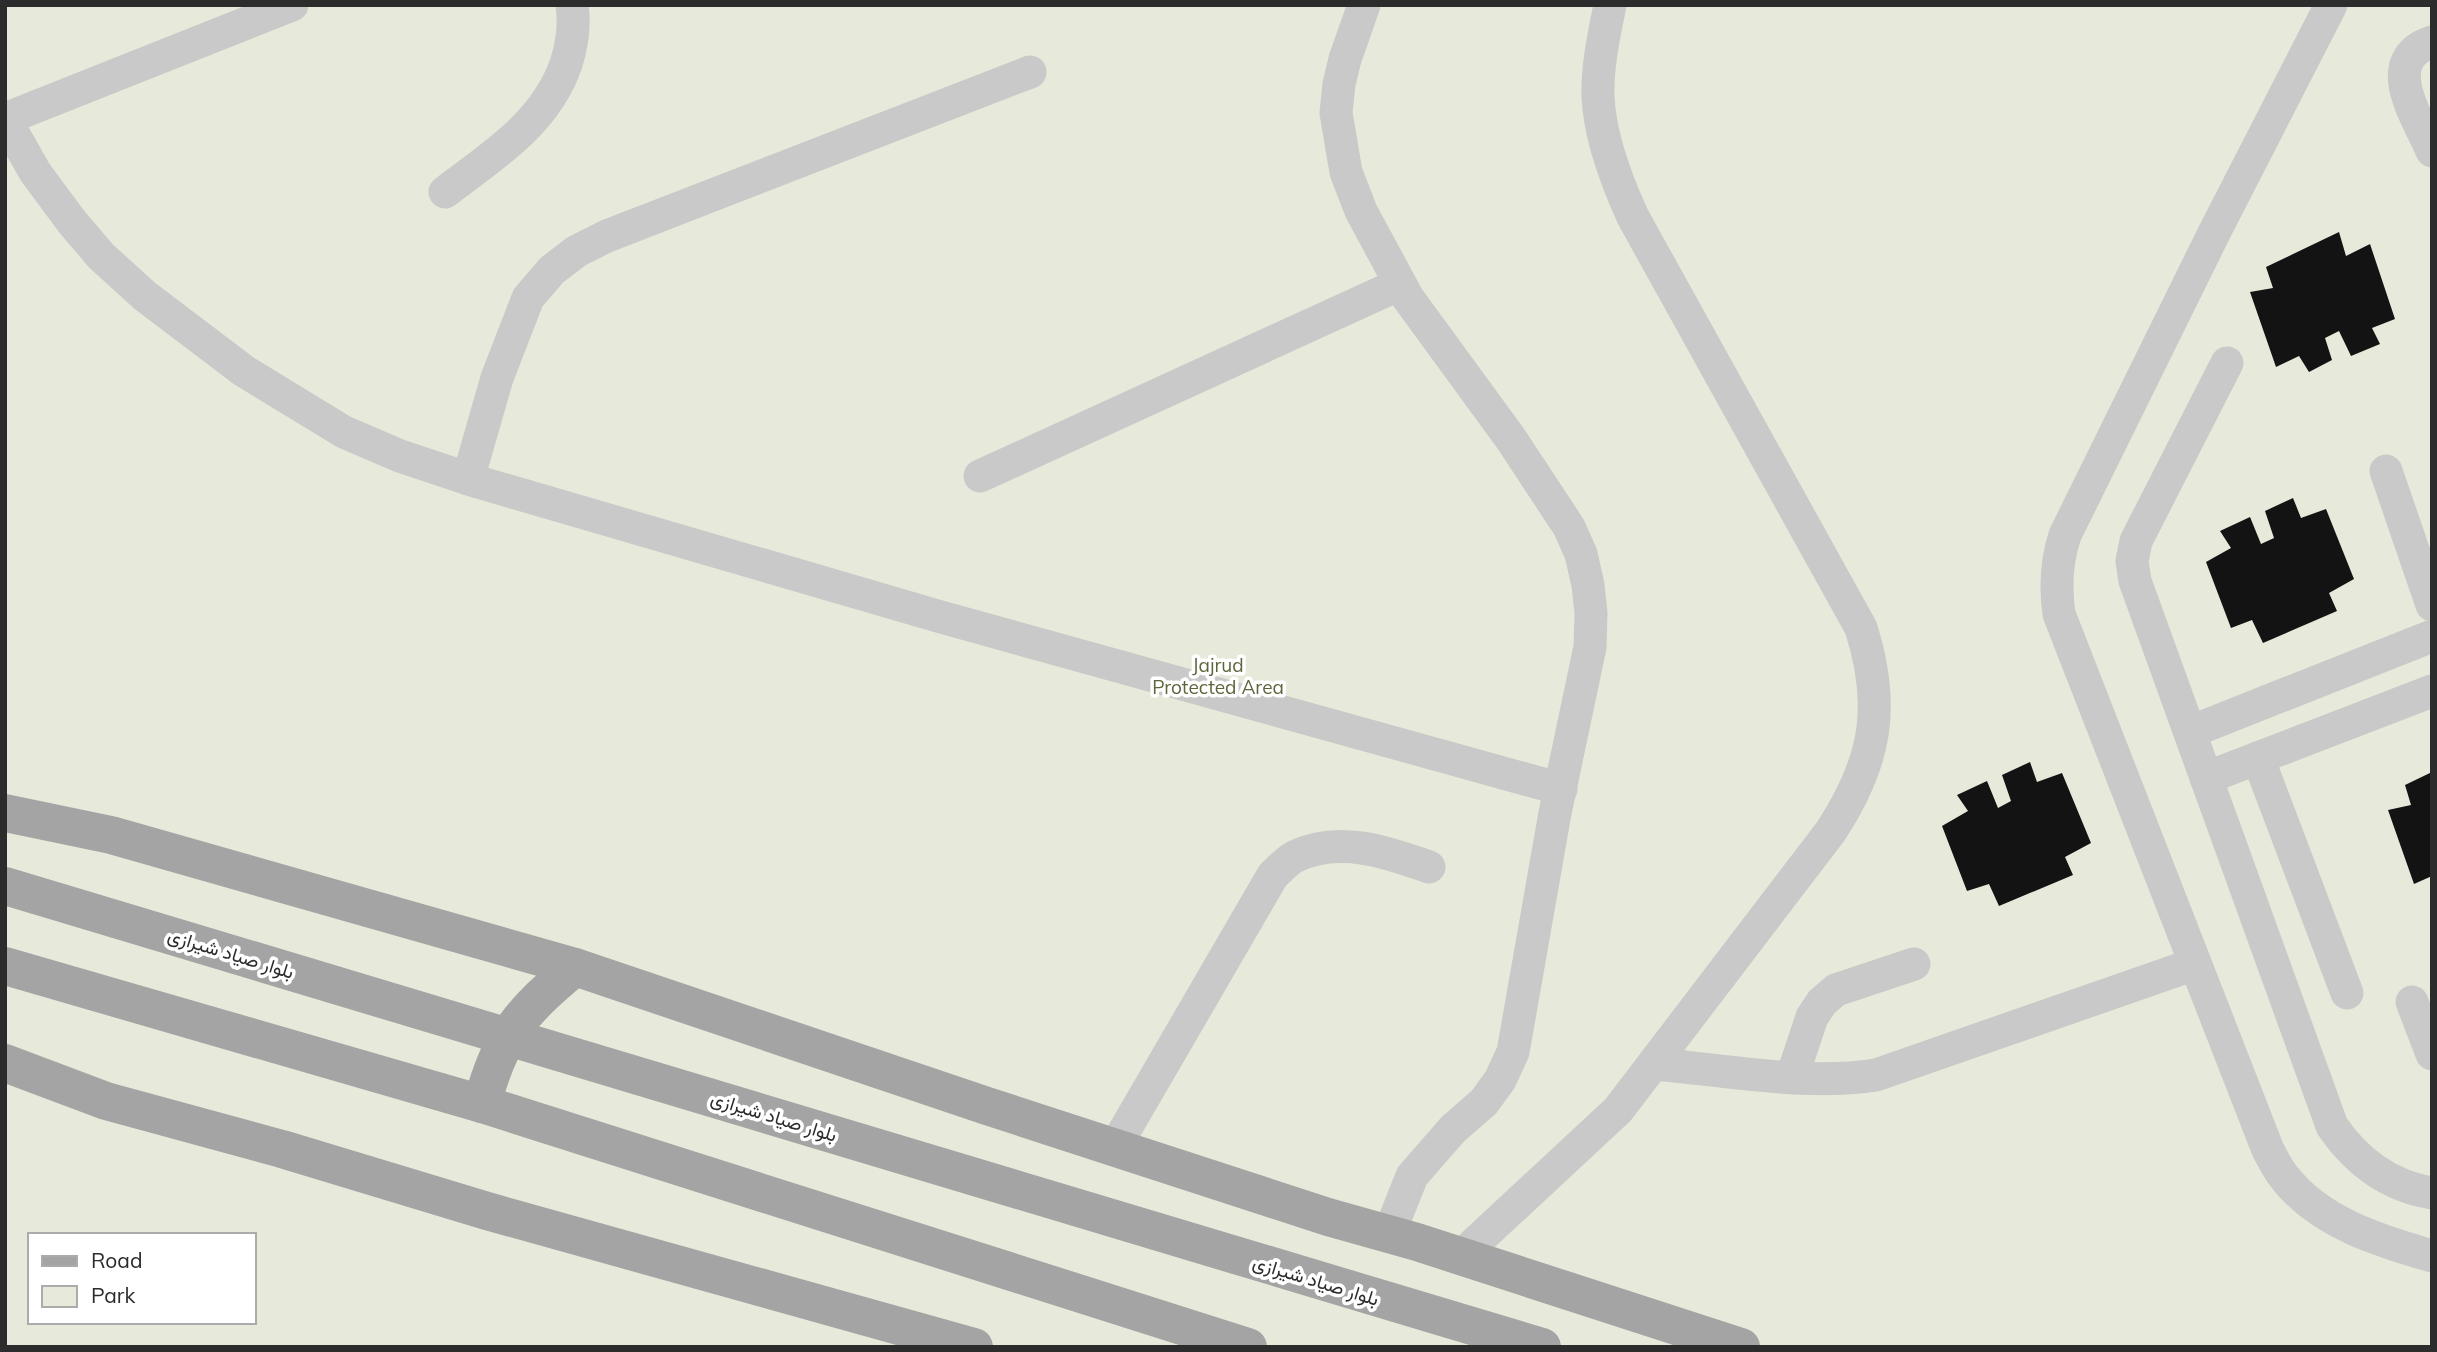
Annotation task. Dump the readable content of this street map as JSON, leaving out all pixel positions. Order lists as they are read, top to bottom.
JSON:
{
  "streets": {
    "main road": ["بلوار صیاد شیرازی"]
  },
  "parks": ["Jajrud Protected Area"],
  "legend": ["Road", "Park"]
}
